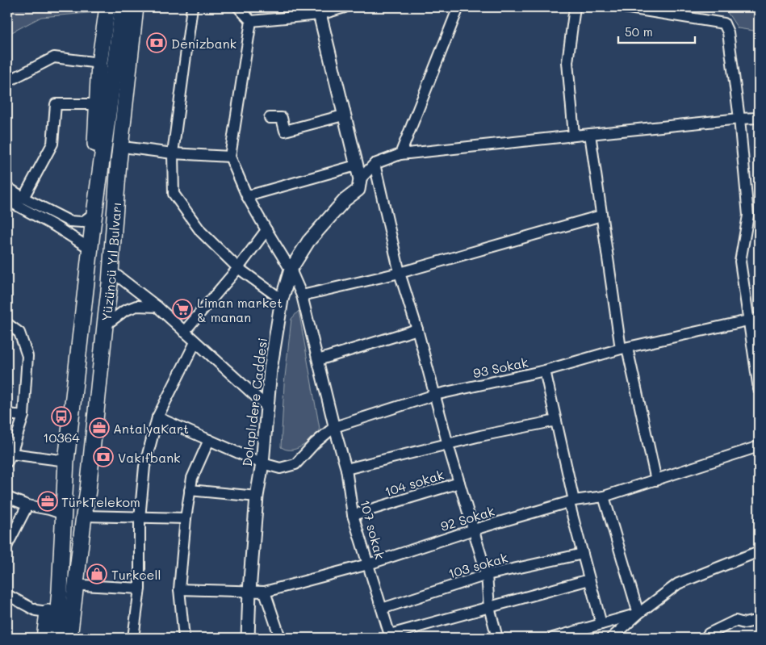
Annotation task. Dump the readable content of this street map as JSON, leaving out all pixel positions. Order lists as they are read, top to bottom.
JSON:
{
  "streets": {
    "main road": ["Yüzüncü Yıl Bulvarı"],
    "street": [
      "93 Sokak",
      "Dolaplıdere Caddesi",
      "104 sokak",
      "92 Sokak",
      "107 sokak",
      "103 sokak"
    ]
  },
  "crossings": [
    ["93 Sokak", "Dolaplıdere Caddesi"],
    ["93 Sokak", "107 sokak"],
    ["Dolaplıdere Caddesi", "92 Sokak"],
    ["Dolaplıdere Caddesi", "107 sokak"],
    ["104 sokak", "107 sokak"],
    ["92 Sokak", "107 sokak"],
    ["107 sokak", "103 sokak"]
  ],
  "places": {
    "bank": ["Denizbank", "Vakıfbank"],
    "supermarket": ["Liman market & manan"],
    "bus stop": ["10364"],
    "office": ["AntalyaKart", "TürkTelekom"],
    "shop": ["Turkcell"]
  },
  "scale_bar": "50 m"
}
